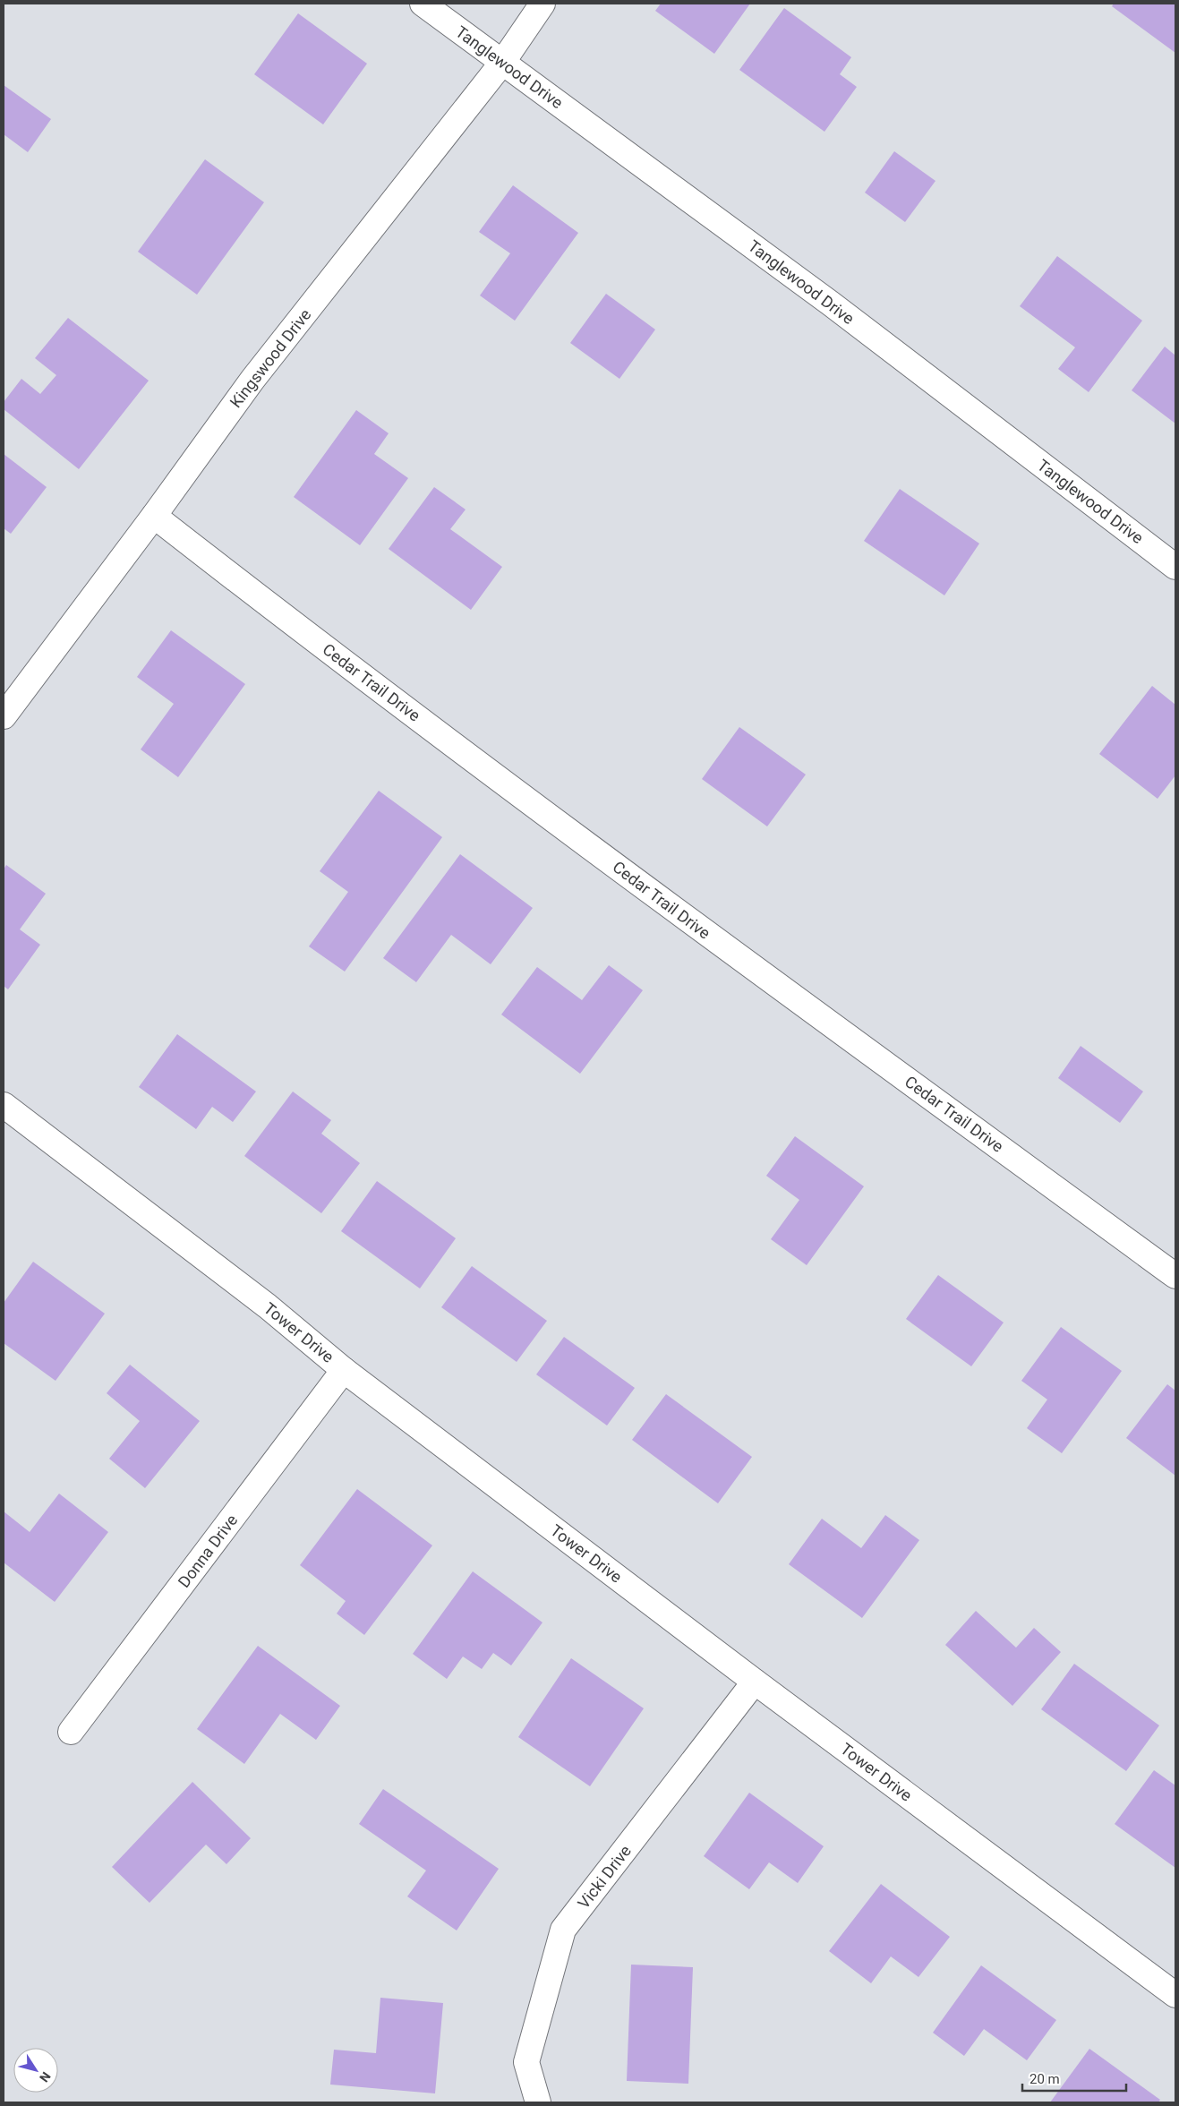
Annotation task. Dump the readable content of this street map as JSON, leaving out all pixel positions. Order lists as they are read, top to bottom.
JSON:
{
  "streets": {
    "street": [
      "Tanglewood Drive",
      "Kingswood Drive",
      "Cedar Trail Drive",
      "Tower Drive",
      "Donna Drive",
      "Vicki Drive"
    ]
  },
  "crossings": [
    ["Tanglewood Drive", "Kingswood Drive"],
    ["Kingswood Drive", "Cedar Trail Drive"],
    ["Tower Drive", "Donna Drive"],
    ["Tower Drive", "Vicki Drive"]
  ],
  "scale_bar": "20 m",
  "north": "bottom right"
}
